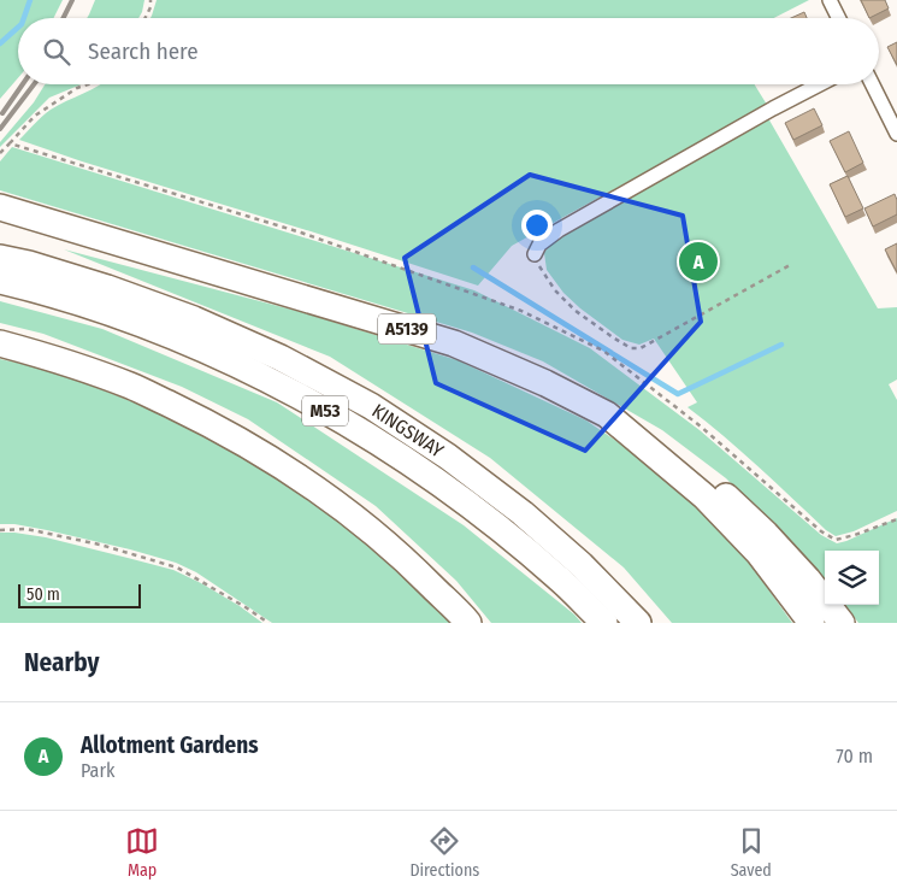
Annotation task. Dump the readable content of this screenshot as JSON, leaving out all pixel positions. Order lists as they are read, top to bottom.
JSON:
{
  "streets": {
    "highway": ["A5139", "M53", "KINGSWAY"]
  },
  "scale_bar": "50 m",
  "page": {
    "search": "Search here",
    "pins": "A",
    "scale": "50 m",
    "heading": "Nearby",
    "list": [
      {
        "mark": "A",
        "name": "Allotment Gardens",
        "note": "Park",
        "value": "70 m"
      }
    ],
    "nav": ["Map", "Directions", "Saved"]
  }
}
